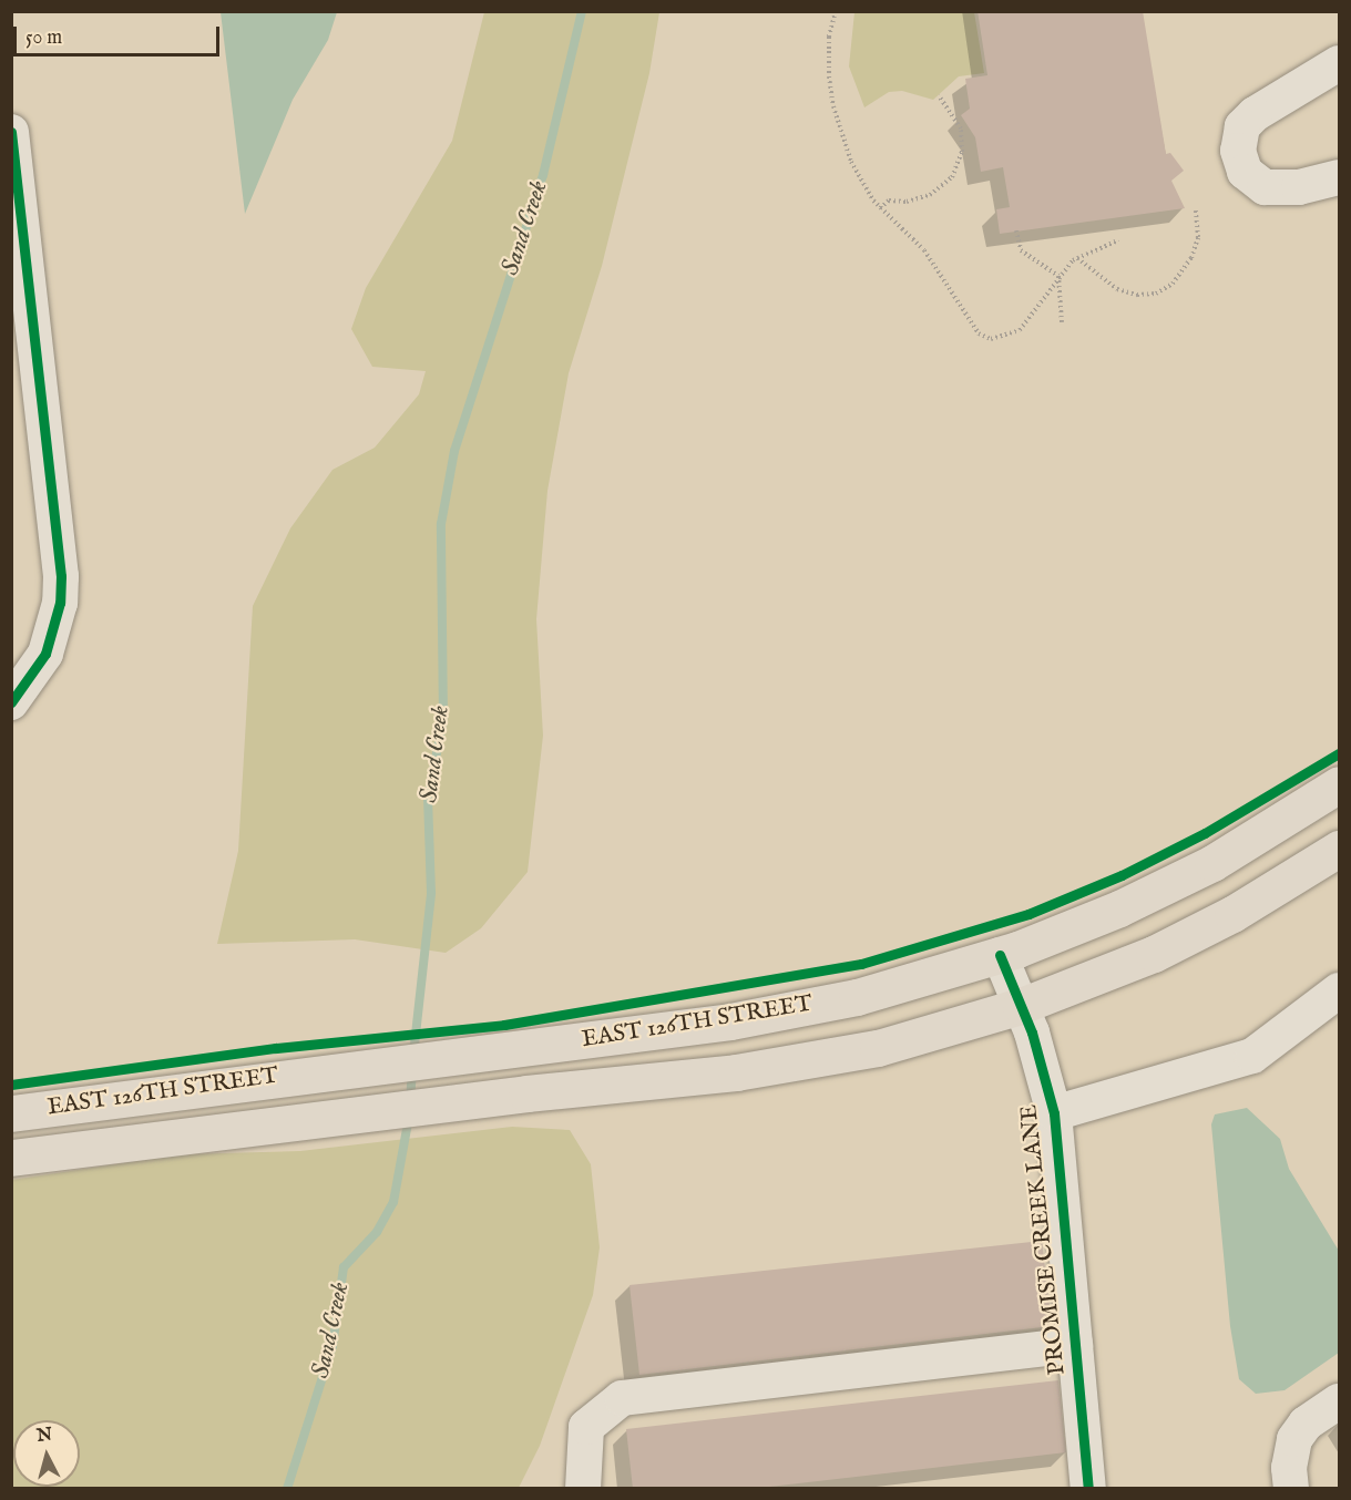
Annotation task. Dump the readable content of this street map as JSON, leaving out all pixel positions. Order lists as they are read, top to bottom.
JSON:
{
  "streets": {
    "main road": ["EAST 126TH STREET"],
    "street": ["PROMISE CREEK LANE"]
  },
  "crossings": [
    ["EAST 126TH STREET", "PROMISE CREEK LANE"]
  ],
  "water": ["Sand Creek"],
  "scale_bar": "50 m",
  "north": "top"
}
